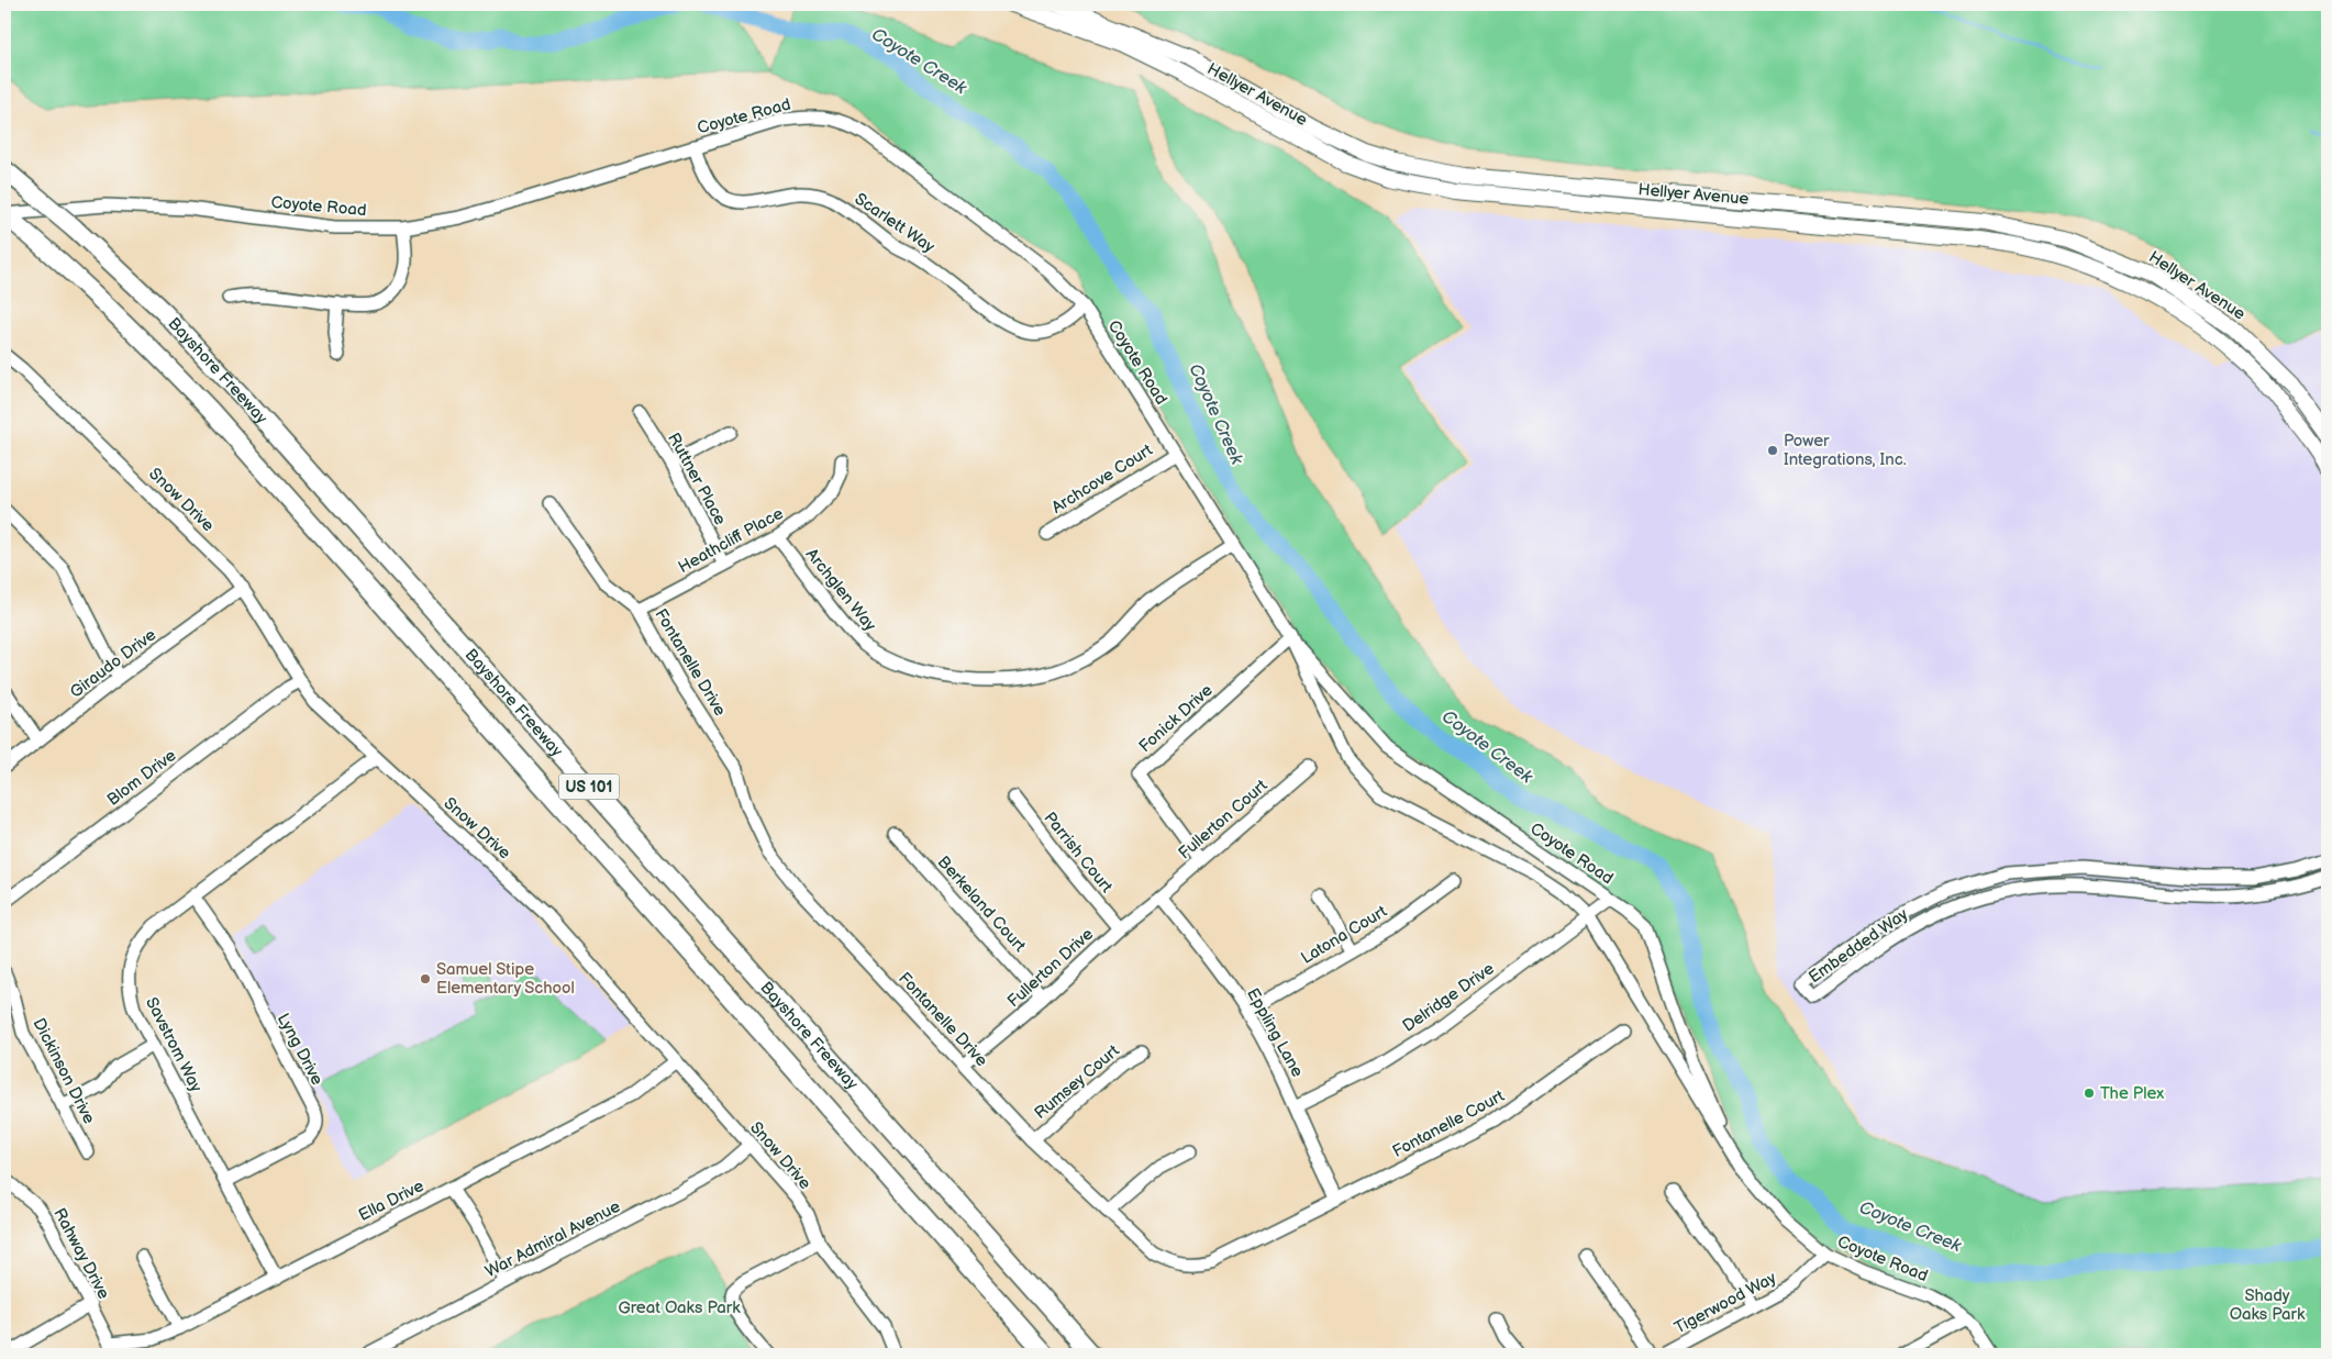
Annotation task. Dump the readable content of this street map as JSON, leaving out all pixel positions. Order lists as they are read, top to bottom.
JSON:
{
  "streets": {
    "highway": ["Bayshore Freeway", "US 101"],
    "main road": ["Hellyer Avenue"],
    "street": [
      "Coyote Road",
      "Scarlett Way",
      "Ruttner Place",
      "Archcove Court",
      "Snow Drive",
      "Heathcliff Place",
      "Archglen Way",
      "Fontanelle Drive",
      "Giraudo Drive",
      "Fonick Drive",
      "Blom Drive",
      "Fullerton Court",
      "Parrish Court",
      "Berkeland Court",
      "Latona Court",
      "Embedded Way",
      "Fullerton Drive",
      "Delridge Drive",
      "Eppling Lane",
      "Savstrom Way",
      "Lyng Drive",
      "Dickinson Drive",
      "Rumsey Court",
      "Fontanelle Court",
      "Ella Drive",
      "War Admiral Avenue",
      "Rahway Drive",
      "Tigerwood Way"
    ]
  },
  "crossings": [
    ["Coyote Road", "Scarlett Way"],
    ["Coyote Road", "Bayshore Freeway"],
    ["Coyote Road", "Archcove Court"],
    ["Coyote Road", "Archglen Way"],
    ["Coyote Road", "Fonick Drive"],
    ["Coyote Road", "Delridge Drive"],
    ["Coyote Road", "Tigerwood Way"],
    ["Ruttner Place", "Heathcliff Place"],
    ["Snow Drive", "Giraudo Drive"],
    ["Snow Drive", "Blom Drive"],
    ["Snow Drive", "Savstrom Way"],
    ["Snow Drive", "Ella Drive"],
    ["Snow Drive", "War Admiral Avenue"],
    ["Heathcliff Place", "Archglen Way"],
    ["Heathcliff Place", "Fontanelle Drive"],
    ["Fontanelle Drive", "Fullerton Drive"],
    ["Fontanelle Drive", "Eppling Lane"],
    ["Fontanelle Drive", "Rumsey Court"],
    ["Fontanelle Drive", "Fontanelle Court"],
    ["Fonick Drive", "Fullerton Court"],
    ["Fullerton Court", "Fullerton Drive"],
    ["Fullerton Court", "Eppling Lane"],
    ["Parrish Court", "Fullerton Drive"],
    ["Berkeland Court", "Fullerton Drive"],
    ["Latona Court", "Eppling Lane"],
    ["Fullerton Drive", "Eppling Lane"],
    ["Delridge Drive", "Eppling Lane"],
    ["Eppling Lane", "Fontanelle Court"],
    ["Savstrom Way", "Lyng Drive"],
    ["Savstrom Way", "Ella Drive"],
    ["Ella Drive", "Rahway Drive"]
  ],
  "water": ["Coyote Creek"],
  "parks": ["Shady Oaks Park", "Great Oaks Park"],
  "places": ["Power Integrations, Inc.", "Samuel Stipe Elementary School", "The Plex"]
}
